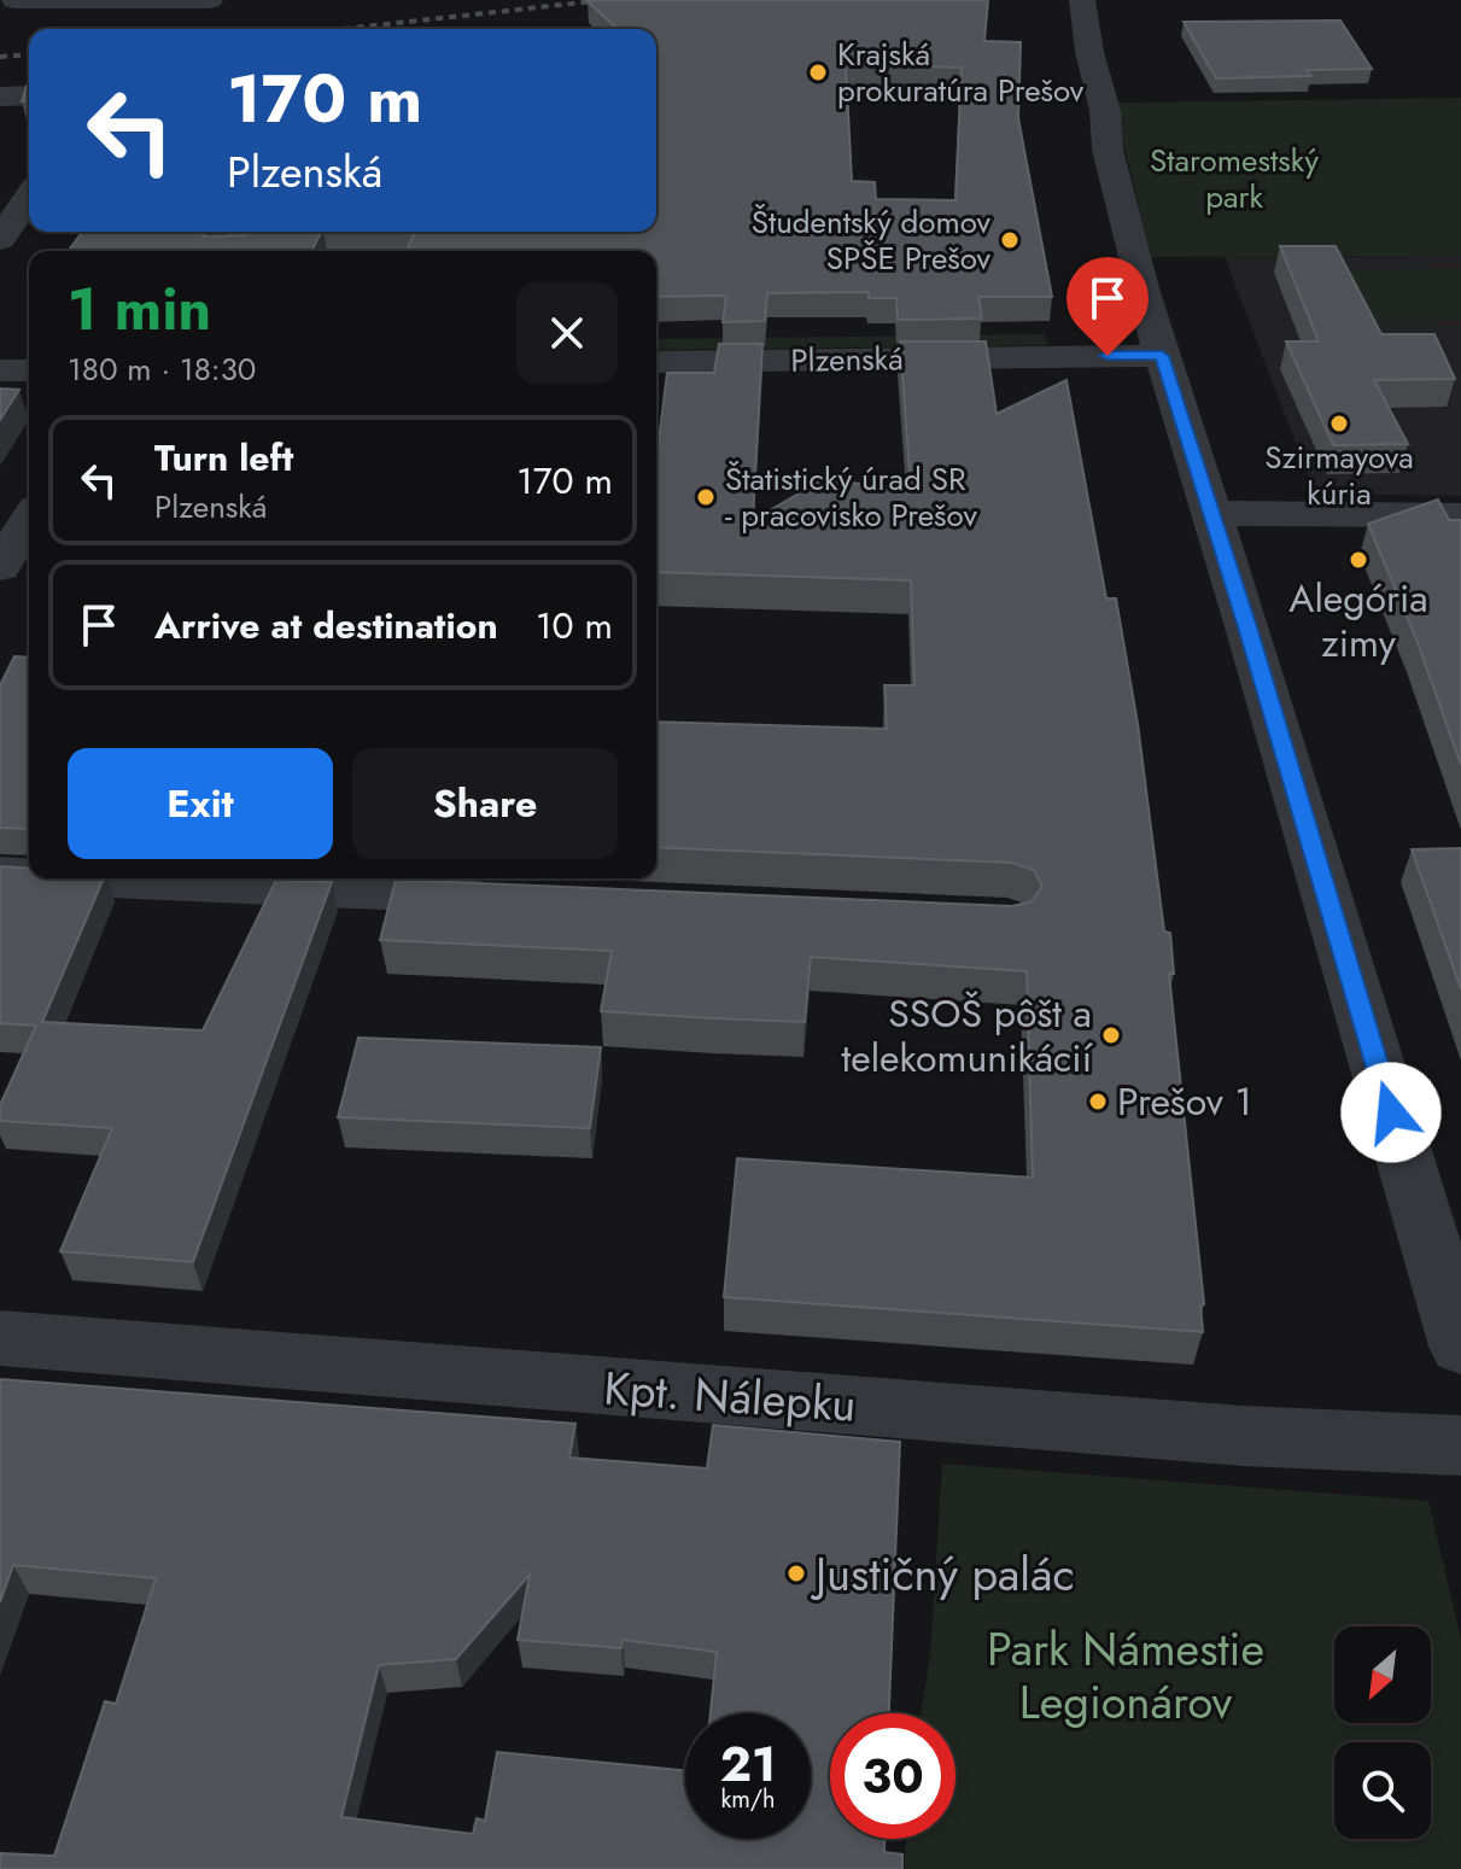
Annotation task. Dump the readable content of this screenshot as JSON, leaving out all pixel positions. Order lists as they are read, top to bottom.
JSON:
{
  "streets": {
    "street": ["Plzenská", "Kpt. Nálepku"]
  },
  "parks": ["Staromestský park", "Park Námestie Legionárov"],
  "places": [
    "Krajská prokuratúra Prešov",
    "Študentský domov SPŠE Prešov",
    "Szirmayova kúria",
    "Štatistický úrad SR - pracovisko Prešov",
    "Alegória zimy",
    "SSOŠ pôšt a telekomunikácií",
    "Prešov 1",
    "Justičný palác"
  ],
  "north": "bottom left",
  "page": {
    "turn": ["170 m", "Plzenská"],
    "heading": ["1 min", "180 m · 18:30"],
    "list": [
      {
        "name": "Turn left",
        "note": "Plzenská",
        "value": "170 m"
      },
      {
        "name": "Arrive at destination",
        "value": "10 m"
      }
    ],
    "buttons": ["Exit", "Share"],
    "speed": "21 km/h",
    "limit": "30"
  }
}
